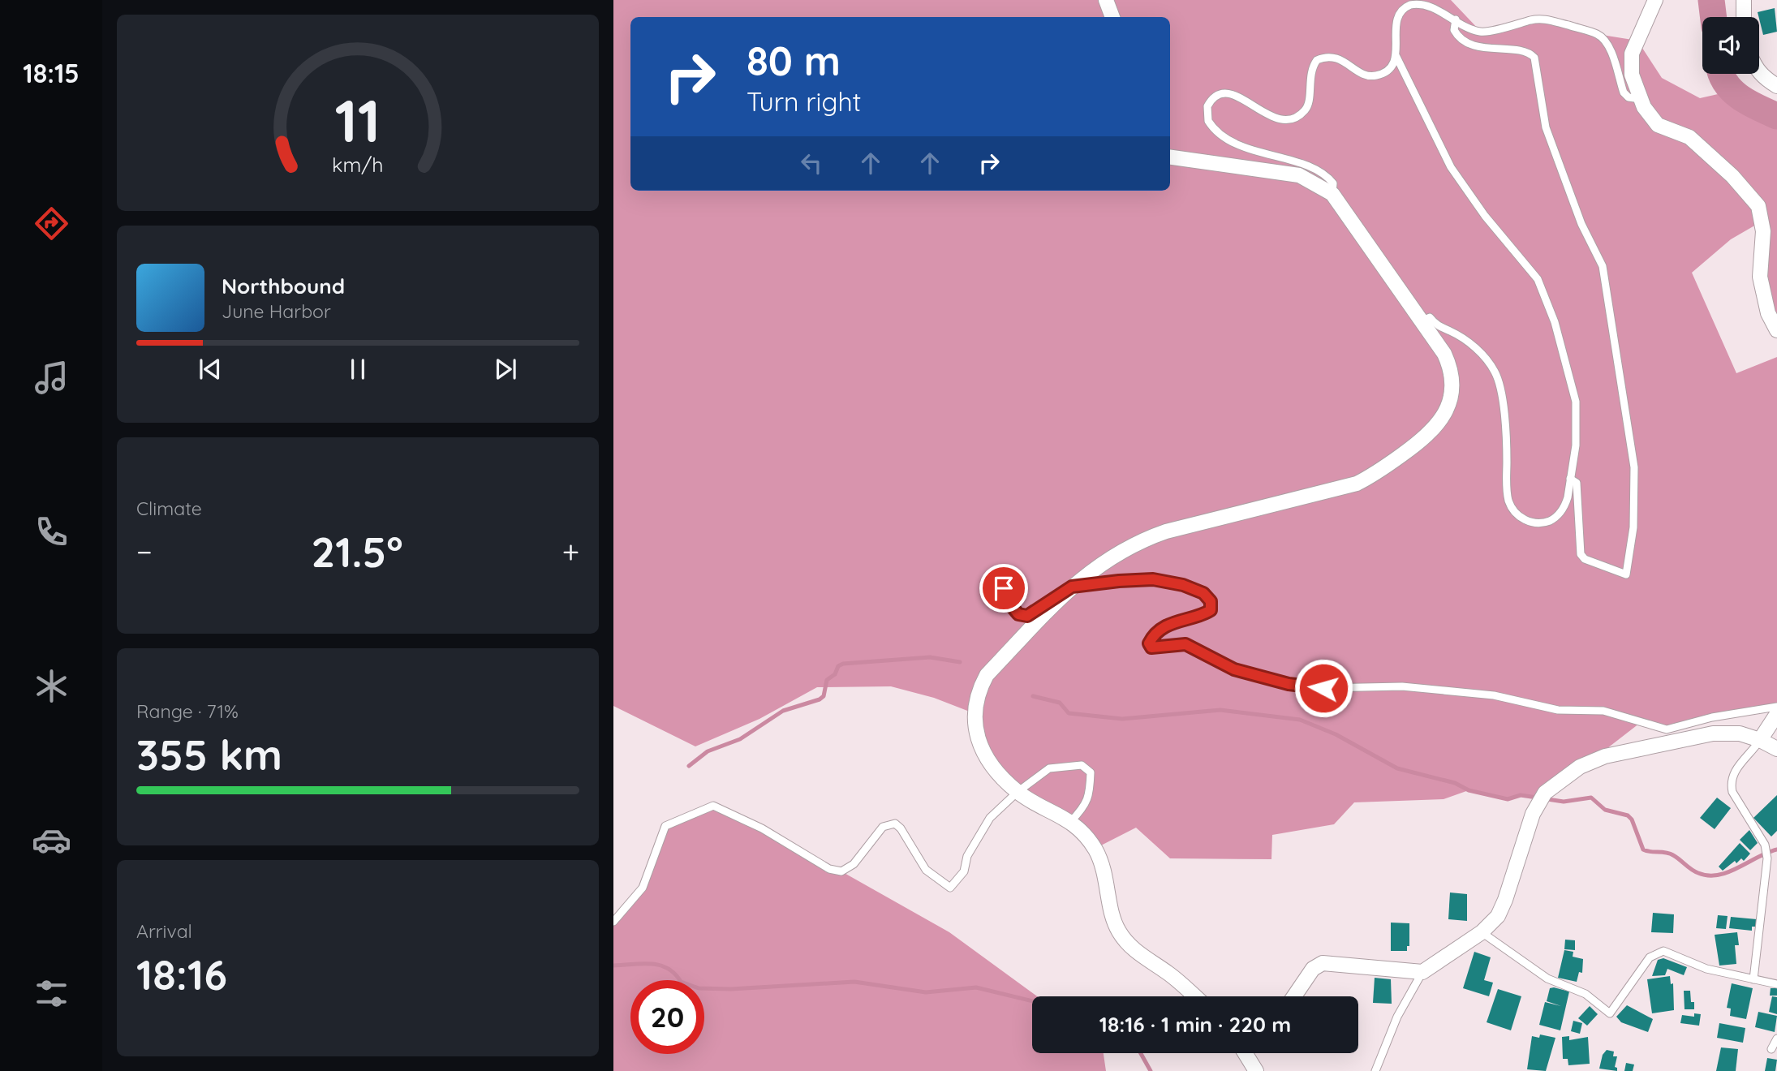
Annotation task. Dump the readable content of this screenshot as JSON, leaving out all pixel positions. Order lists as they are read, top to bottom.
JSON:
{
  "page": {
    "tabs": "18:15",
    "turn": ["80 m", "Turn right"],
    "song": ["Northbound", "June Harbor"],
    "tile": [
      "Climate",
      ["Range · 71%", "355 km"],
      ["Arrival", "18:16"]
    ],
    "heat": ["−", "21.5°", "+"],
    "limit": "20",
    "trip": "18:16 · 1 min · 220 m",
    "gauge": ["11", "km/h"]
  }
}
